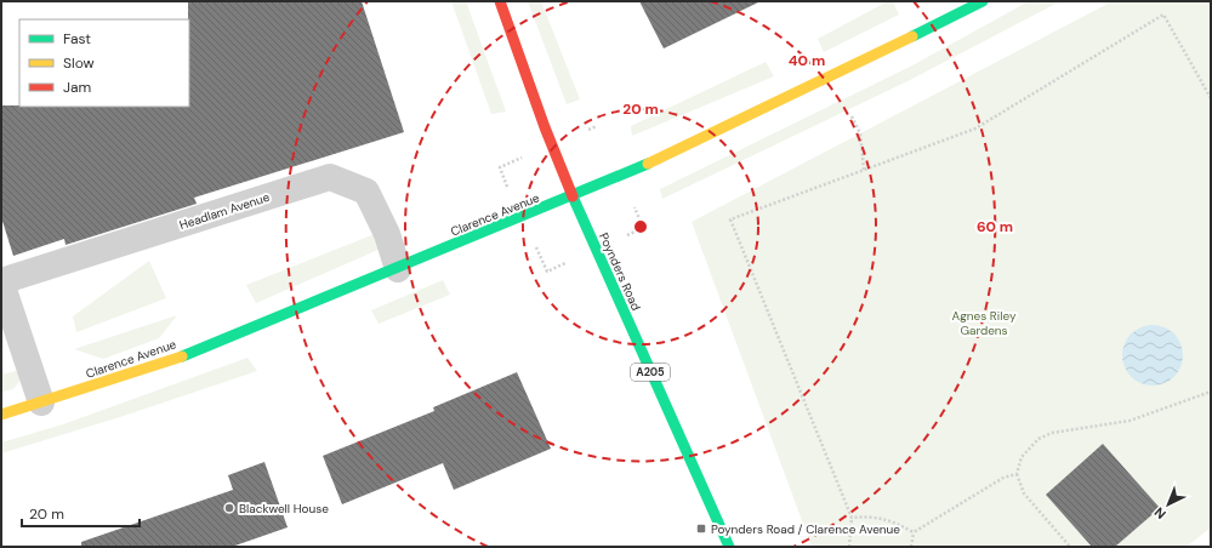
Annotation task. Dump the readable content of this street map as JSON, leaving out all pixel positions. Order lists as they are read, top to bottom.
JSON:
{
  "streets": {
    "main road": ["Clarence Avenue", "Poynders Road", "A205"],
    "street": ["Headlam Avenue"]
  },
  "crossings": [
    ["Headlam Avenue", "Clarence Avenue"],
    ["Clarence Avenue", "Poynders Road"]
  ],
  "parks": ["Agnes Riley Gardens"],
  "places": {
    "other": ["Blackwell House"],
    "transit": ["Poynders Road / Clarence Avenue"]
  },
  "legend": ["Fast", "Slow", "Jam"],
  "scale_bar": "20 m",
  "north": "bottom left",
  "rings": ["40 m", "20 m", "60 m"]
}
